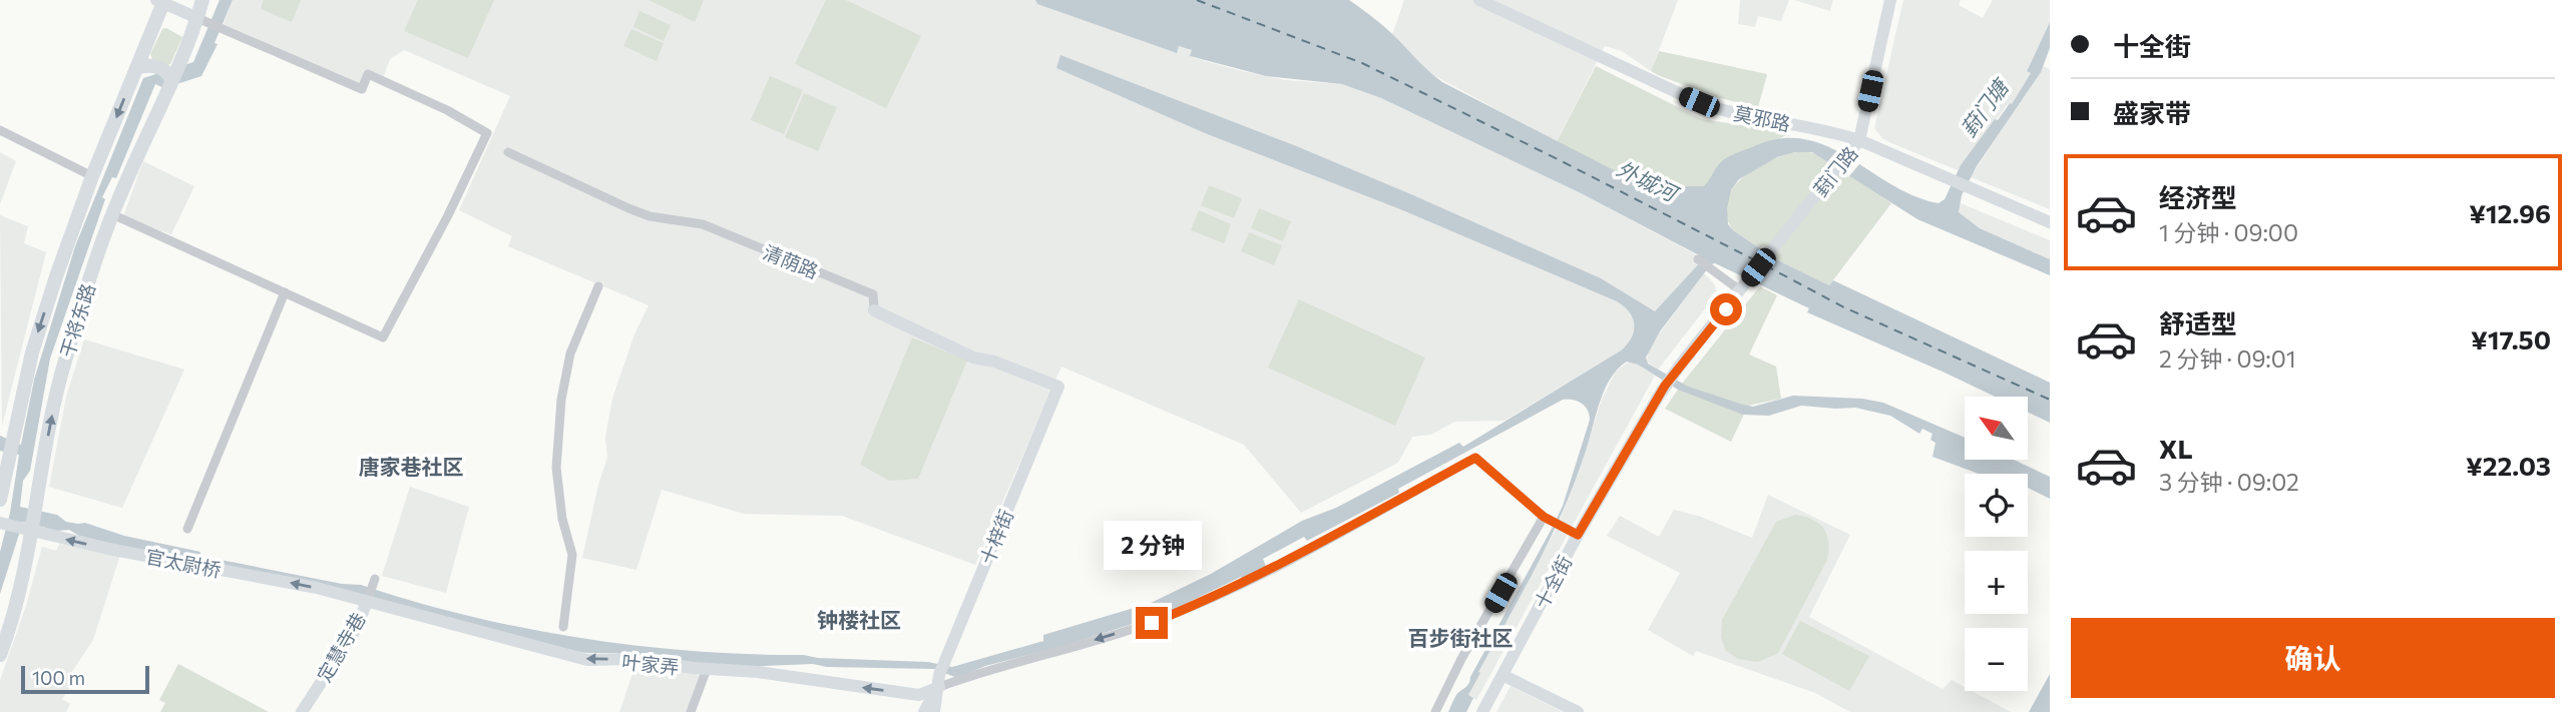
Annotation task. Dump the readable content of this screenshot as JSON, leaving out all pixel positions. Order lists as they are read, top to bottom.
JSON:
{
  "streets": {
    "main road": ["干将东路"],
    "street": [
      "莫邪路",
      "葑门路",
      "清荫路",
      "十梓街",
      "官太尉桥",
      "十全街",
      "定慧寺巷",
      "叶家弄"
    ]
  },
  "crossings": [
    ["莫邪路", "葑门路"],
    ["葑门路", "十全街"],
    ["清荫路", "十梓街"],
    ["干将东路", "官太尉桥"],
    ["十梓街", "叶家弄"],
    ["官太尉桥", "定慧寺巷"],
    ["官太尉桥", "叶家弄"],
    ["定慧寺巷", "叶家弄"]
  ],
  "one_way": ["官太尉桥", "叶家弄"],
  "districts": ["唐家巷社区", "钟楼社区", "百步街社区"],
  "water": ["葑门塘", "外城河"],
  "scale_bar": "100 m",
  "north": "top left",
  "page": {
    "banner": ["十全街", "盛家带"],
    "list": [
      {
        "name": "经济型",
        "note": "1 分钟 · 09:00",
        "value": "¥12.96"
      },
      {
        "name": "舒适型",
        "note": "2 分钟 · 09:01",
        "value": "¥17.50"
      },
      {
        "name": "XL",
        "note": "3 分钟 · 09:02",
        "value": "¥22.03"
      }
    ],
    "map_buttons": ["+", "−"],
    "bubble": "2 分钟",
    "buttons": "确认",
    "scale": "100 m"
  }
}
